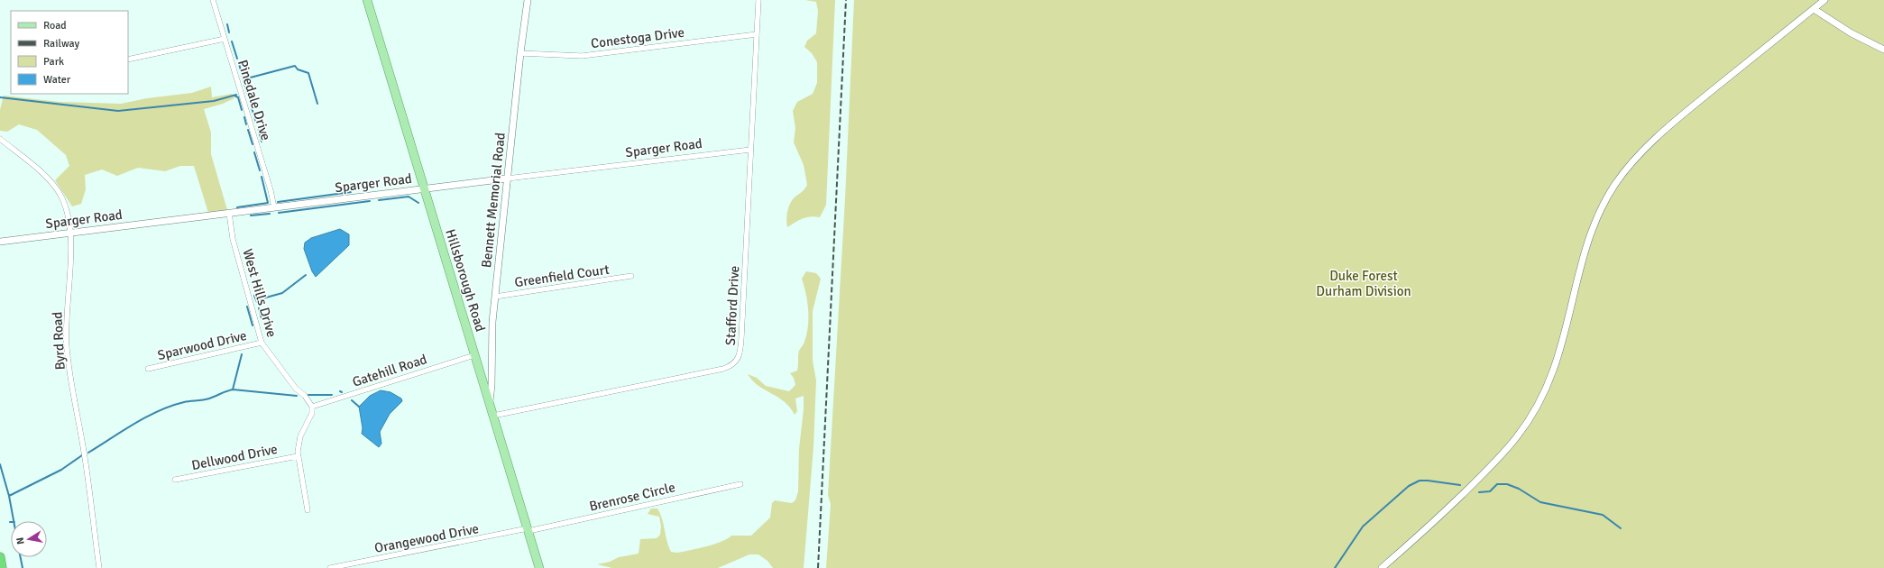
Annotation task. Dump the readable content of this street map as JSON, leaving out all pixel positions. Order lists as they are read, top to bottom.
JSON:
{
  "streets": {
    "main road": ["Hillsborough Road"],
    "street": [
      "Conestoga Drive",
      "Pinedale Drive",
      "Sparger Road",
      "Bennett Memorial Road",
      "Greenfield Court",
      "West Hills Drive",
      "Stafford Drive",
      "Byrd Road",
      "Sparwood Drive",
      "Gatehill Road",
      "Dellwood Drive",
      "Brenrose Circle",
      "Orangewood Drive"
    ]
  },
  "crossings": [
    ["Conestoga Drive", "Bennett Memorial Road"],
    ["Conestoga Drive", "Stafford Drive"],
    ["Pinedale Drive", "Sparger Road"],
    ["Sparger Road", "Bennett Memorial Road"],
    ["Sparger Road", "Hillsborough Road"],
    ["Sparger Road", "West Hills Drive"],
    ["Sparger Road", "Stafford Drive"],
    ["Sparger Road", "Byrd Road"],
    ["Bennett Memorial Road", "Greenfield Court"],
    ["Bennett Memorial Road", "Hillsborough Road"],
    ["Hillsborough Road", "Stafford Drive"],
    ["Hillsborough Road", "Gatehill Road"],
    ["Hillsborough Road", "Brenrose Circle"],
    ["Hillsborough Road", "Orangewood Drive"],
    ["West Hills Drive", "Sparwood Drive"],
    ["West Hills Drive", "Gatehill Road"],
    ["Brenrose Circle", "Orangewood Drive"]
  ],
  "parks": ["Duke Forest Durham Division"],
  "legend": [
    "Road",
    "Railway",
    "Park",
    "Water"
  ],
  "north": "left"
}
